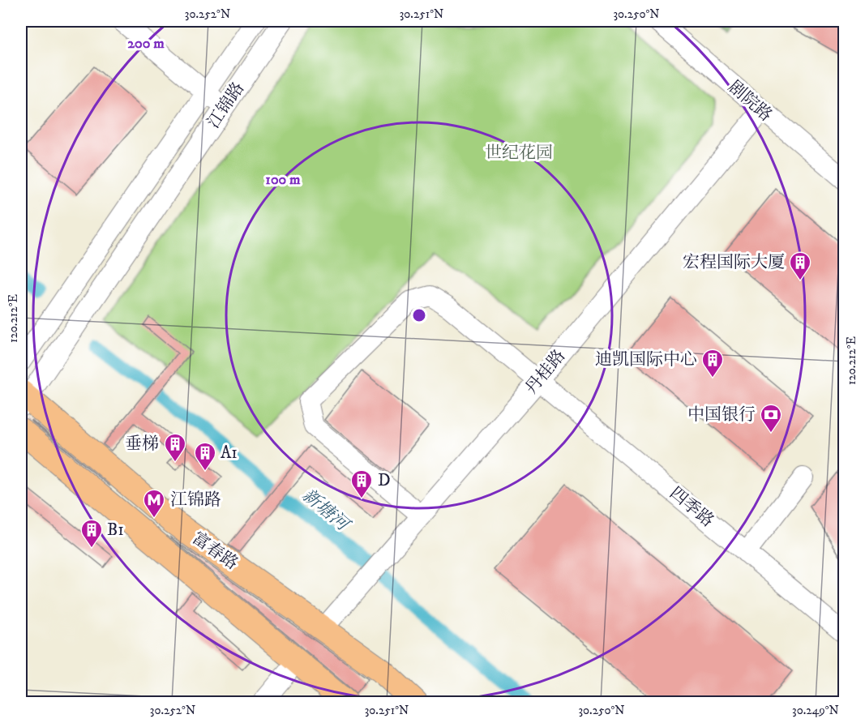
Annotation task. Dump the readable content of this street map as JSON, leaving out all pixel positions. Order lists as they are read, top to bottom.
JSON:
{
  "streets": {
    "main road": ["富春路"],
    "street": [
      "剧院路",
      "江锦路",
      "丹桂路",
      "四季路"
    ]
  },
  "crossings": [
    ["剧院路", "丹桂路"],
    ["江锦路", "富春路"],
    ["丹桂路", "四季路"],
    ["丹桂路", "富春路"]
  ],
  "water": ["新塘河"],
  "parks": ["世纪花园"],
  "places": {
    "building": [
      "宏程国际大厦",
      "迪凯国际中心",
      "垂梯",
      "A1",
      "D",
      "B1"
    ],
    "bank": ["中国银行"],
    "metro station": ["江锦路"]
  },
  "coordinates": [
    "30.252°N",
    "30.251°N",
    "30.250°N",
    "120.212°E",
    "30.249°N"
  ],
  "rings": ["200 m", "100 m"]
}
